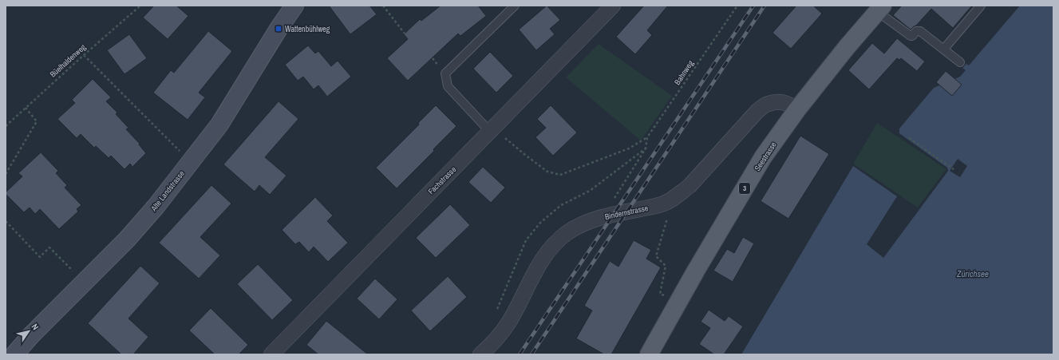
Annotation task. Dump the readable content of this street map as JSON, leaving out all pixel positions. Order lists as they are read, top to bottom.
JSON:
{
  "streets": {
    "main road": ["Seestrasse", "3", "Alte Landstrasse"],
    "street": ["Fachstrasse", "Bindernstrasse"],
    "path": ["Büelhaldenweg", "Bahnweg"]
  },
  "crossings": [
    ["Seestrasse", "Bindernstrasse"]
  ],
  "water": ["Zürichsee"],
  "places": {
    "transit": ["Wattenbühlweg"]
  },
  "north": "top right"
}
